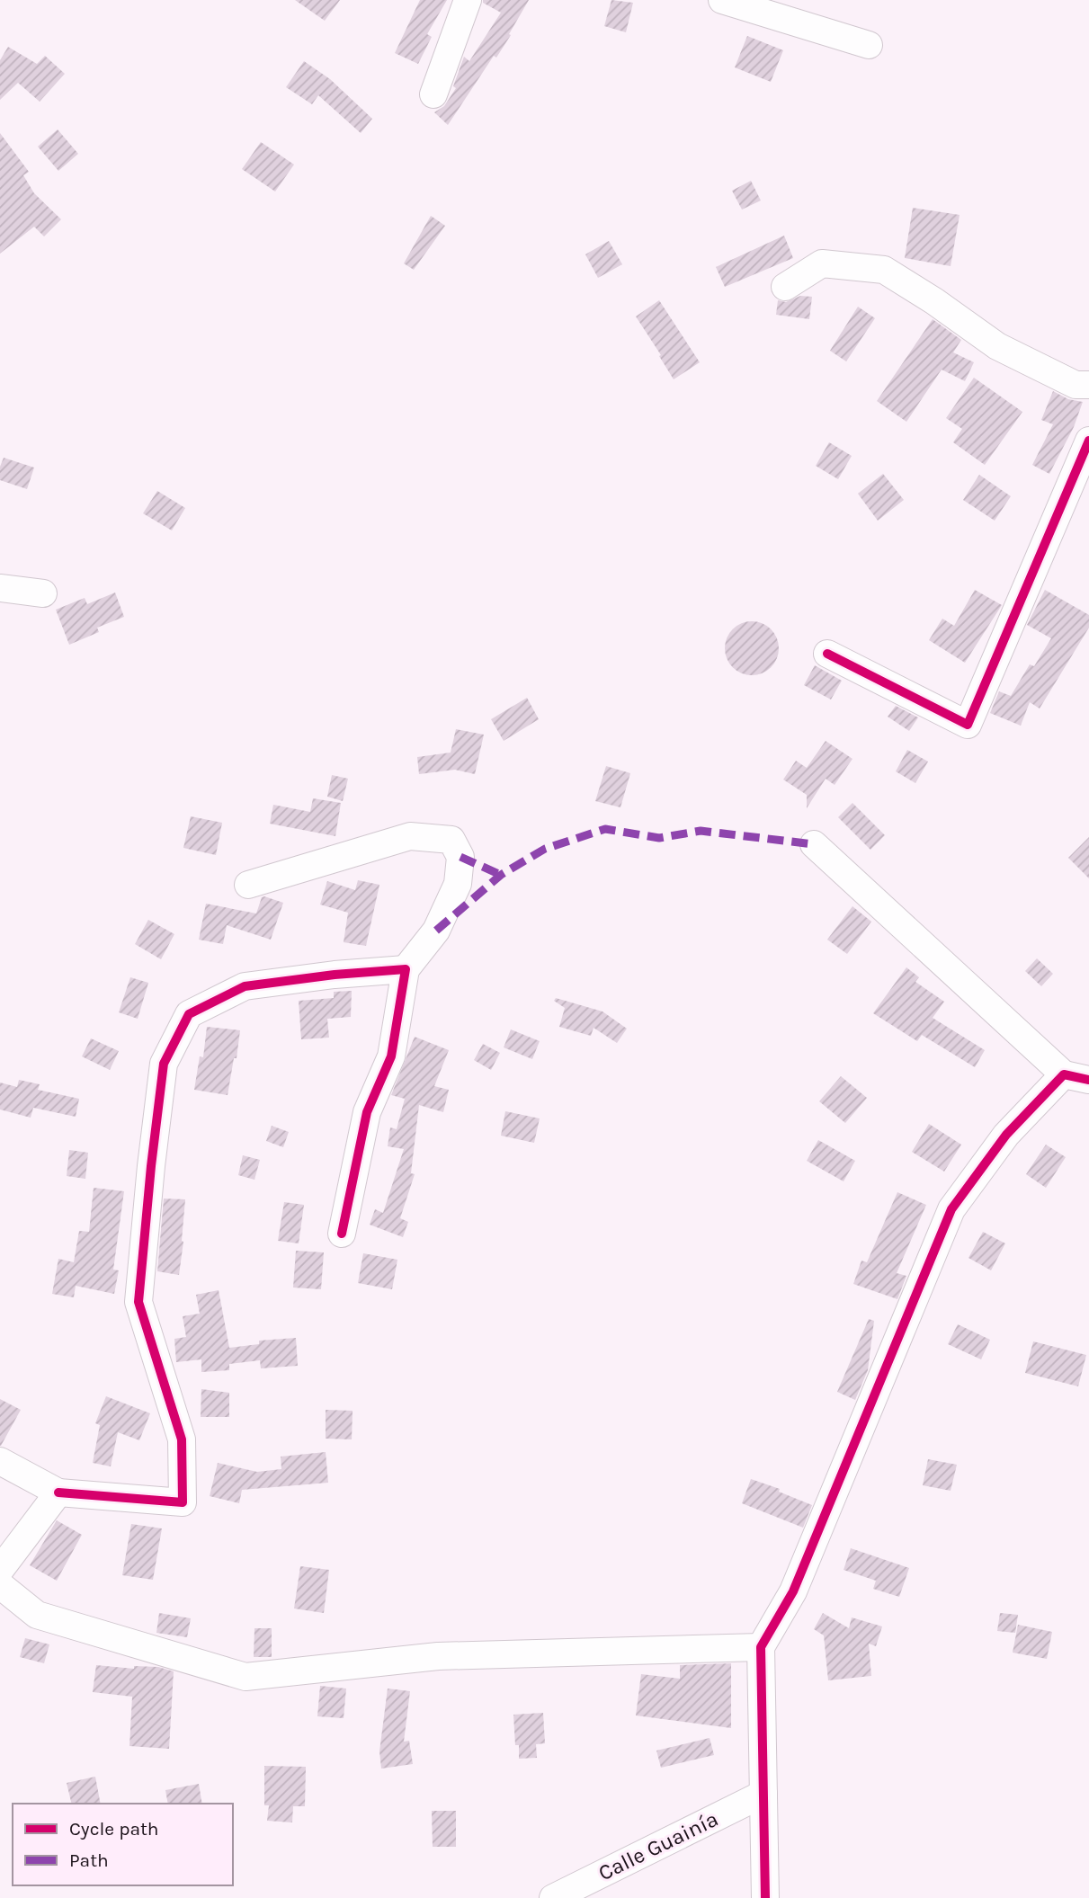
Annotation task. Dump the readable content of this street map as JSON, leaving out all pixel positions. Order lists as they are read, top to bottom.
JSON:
{
  "streets": {
    "street": ["Calle Guainía"]
  },
  "legend": ["Cycle path", "Path"]
}
